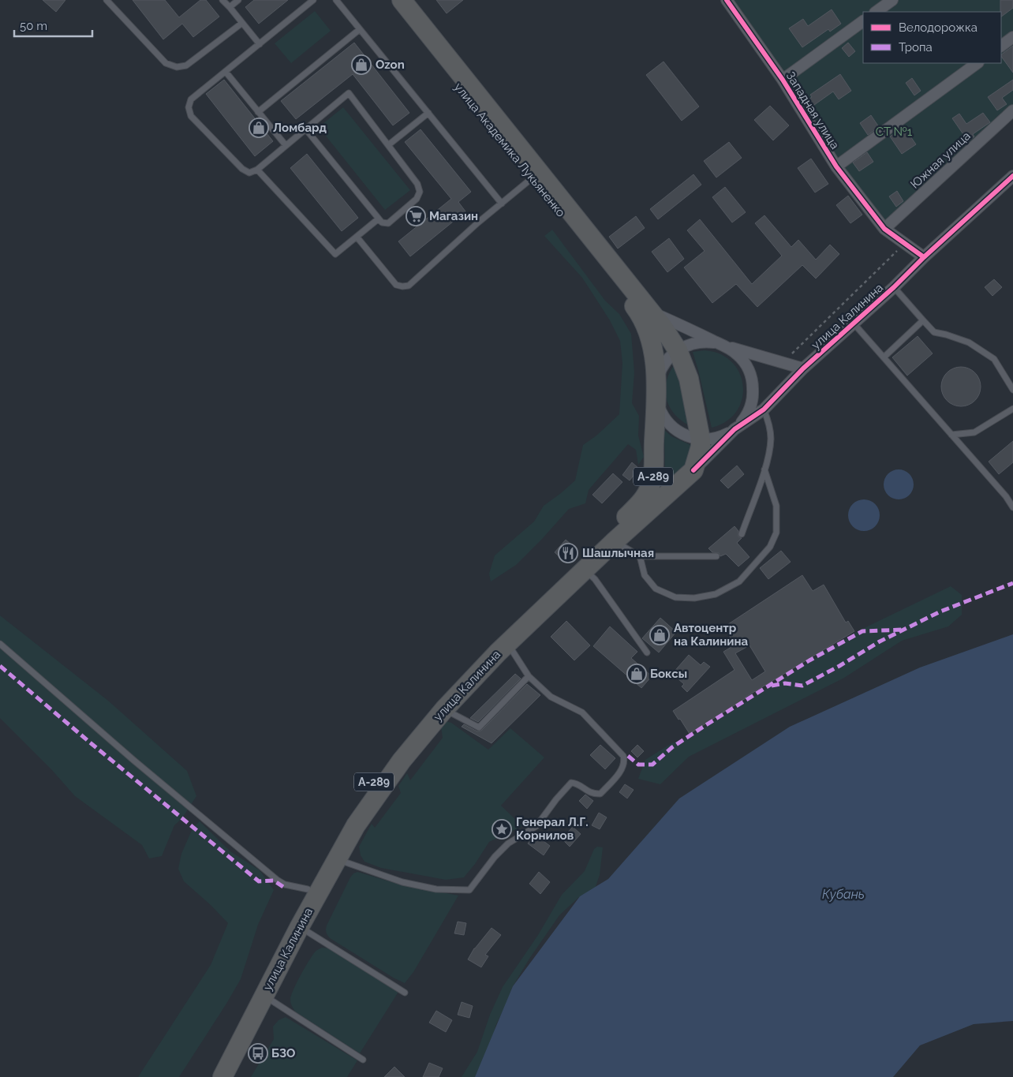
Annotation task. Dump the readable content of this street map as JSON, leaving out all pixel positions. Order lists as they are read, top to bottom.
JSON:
{
  "streets": {
    "highway": ["улица Академика Лукьяненко", "улица Калинина", "А-289"],
    "street": ["Западная улица", "Южная улица"]
  },
  "crossings": [
    ["Западная улица", "Южная улица"],
    ["Западная улица", "улица Калинина"],
    ["улица Академика Лукьяненко", "улица Калинина"],
    ["улица Калинина", "А-289"]
  ],
  "water": ["Кубань"],
  "parks": ["СТ №1"],
  "places": {
    "shop": [
      "Ozon",
      "Ломбард",
      "Автоцентр на Калинина",
      "Боксы"
    ],
    "supermarket": ["Магазин"],
    "restaurant": ["Шашлычная"],
    "place": ["Генерал Л.Г. Корнилов"],
    "bus stop": ["БЗО"]
  },
  "legend": ["Велодорожка", "Тропа"],
  "scale_bar": "50 m"
}
